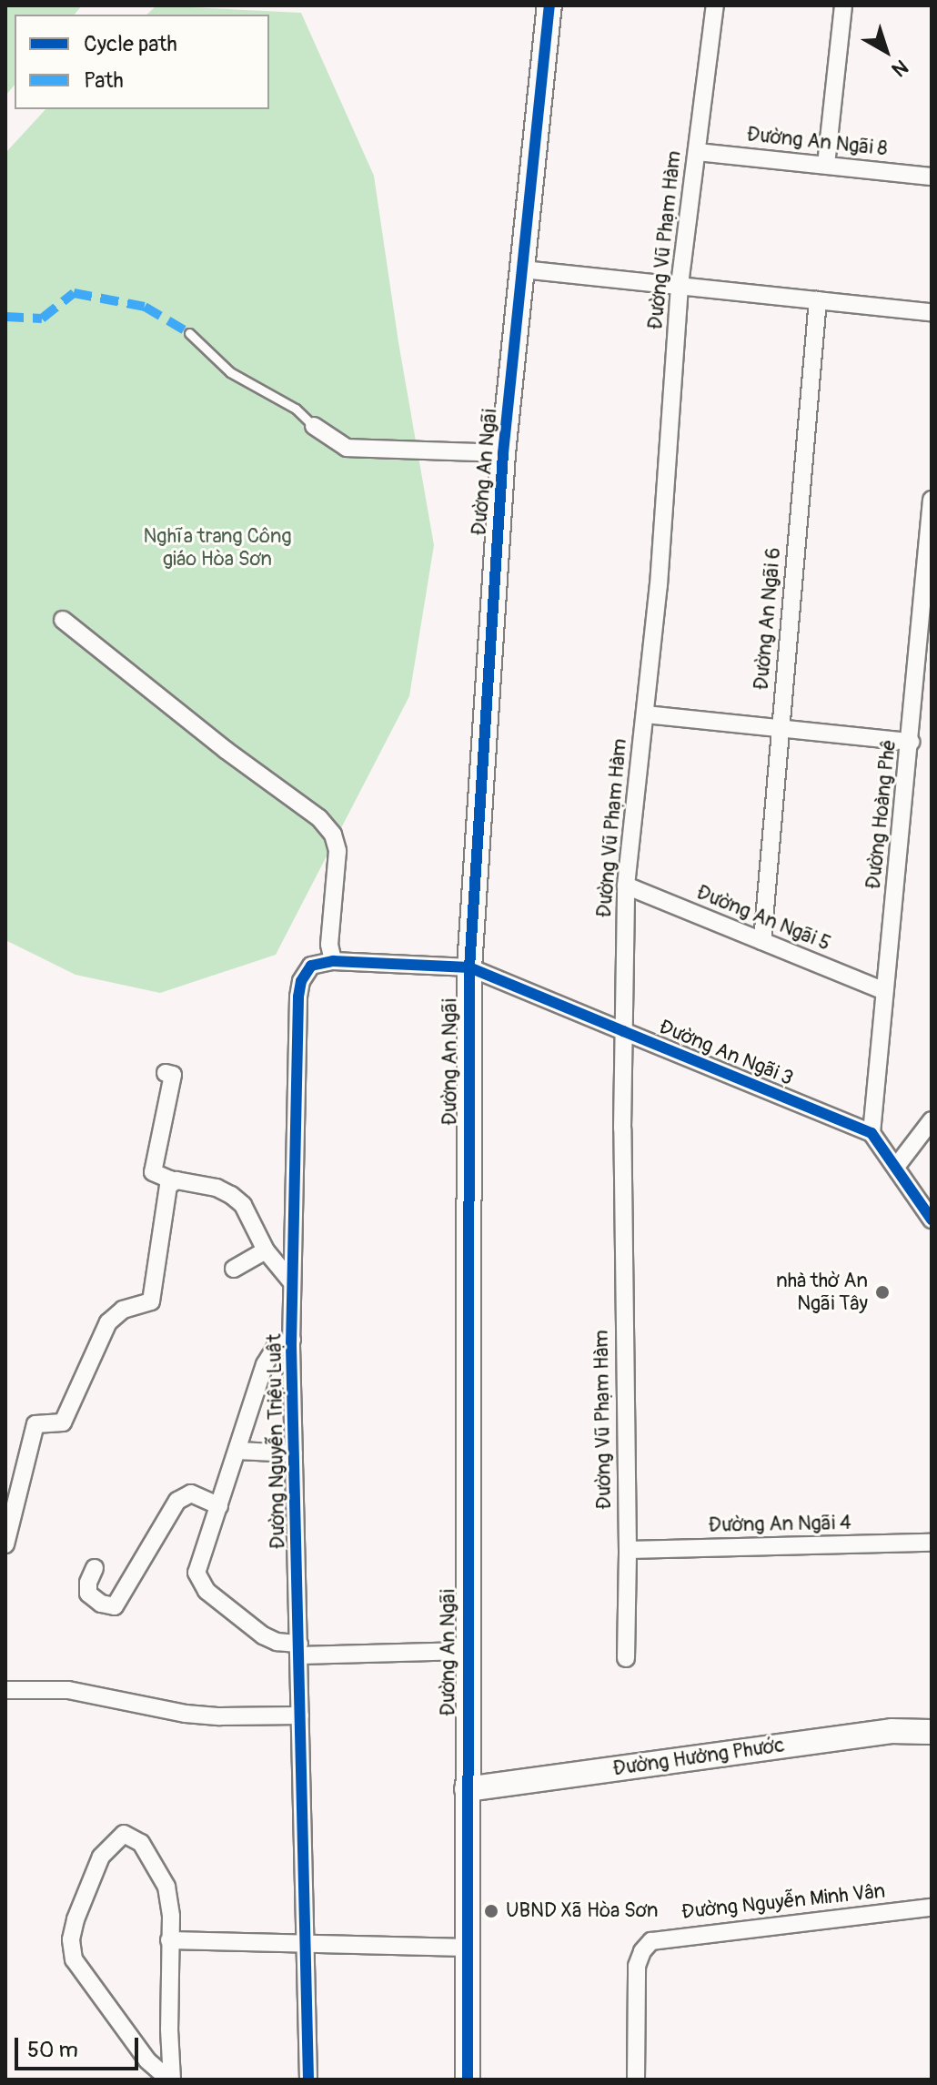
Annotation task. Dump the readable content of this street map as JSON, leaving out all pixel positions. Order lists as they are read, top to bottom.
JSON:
{
  "streets": {
    "main road": ["Đường An Ngãi", "Đường Hưởng Phước"],
    "street": [
      "Đường An Ngãi 8",
      "Đường Vũ Phạm Hàm",
      "Đường An Ngãi 6",
      "Đường Hoàng Phê",
      "Đường An Ngãi 5",
      "Đường An Ngãi 3",
      "Đường Nguyễn Triệu Luật",
      "Đường An Ngãi 4",
      "Đường Nguyễn Minh Vân"
    ]
  },
  "crossings": [
    ["Đường An Ngãi 8", "Đường Vũ Phạm Hàm"],
    ["Đường Vũ Phạm Hàm", "Đường An Ngãi 5"],
    ["Đường Vũ Phạm Hàm", "Đường An Ngãi 3"],
    ["Đường Vũ Phạm Hàm", "Đường An Ngãi 4"],
    ["Đường An Ngãi", "Đường An Ngãi 3"],
    ["Đường An Ngãi", "Đường Hưởng Phước"],
    ["Đường An Ngãi 6", "Đường An Ngãi 5"],
    ["Đường Hoàng Phê", "Đường An Ngãi 5"],
    ["Đường Hoàng Phê", "Đường An Ngãi 3"]
  ],
  "parks": ["Nghĩa trang Công giáo Hòa Sơn"],
  "places": ["nhà thờ An Ngãi Tây", "UBND Xã Hòa Sơn"],
  "legend": ["Cycle path", "Path"],
  "scale_bar": "50 m",
  "north": "bottom right"
}
